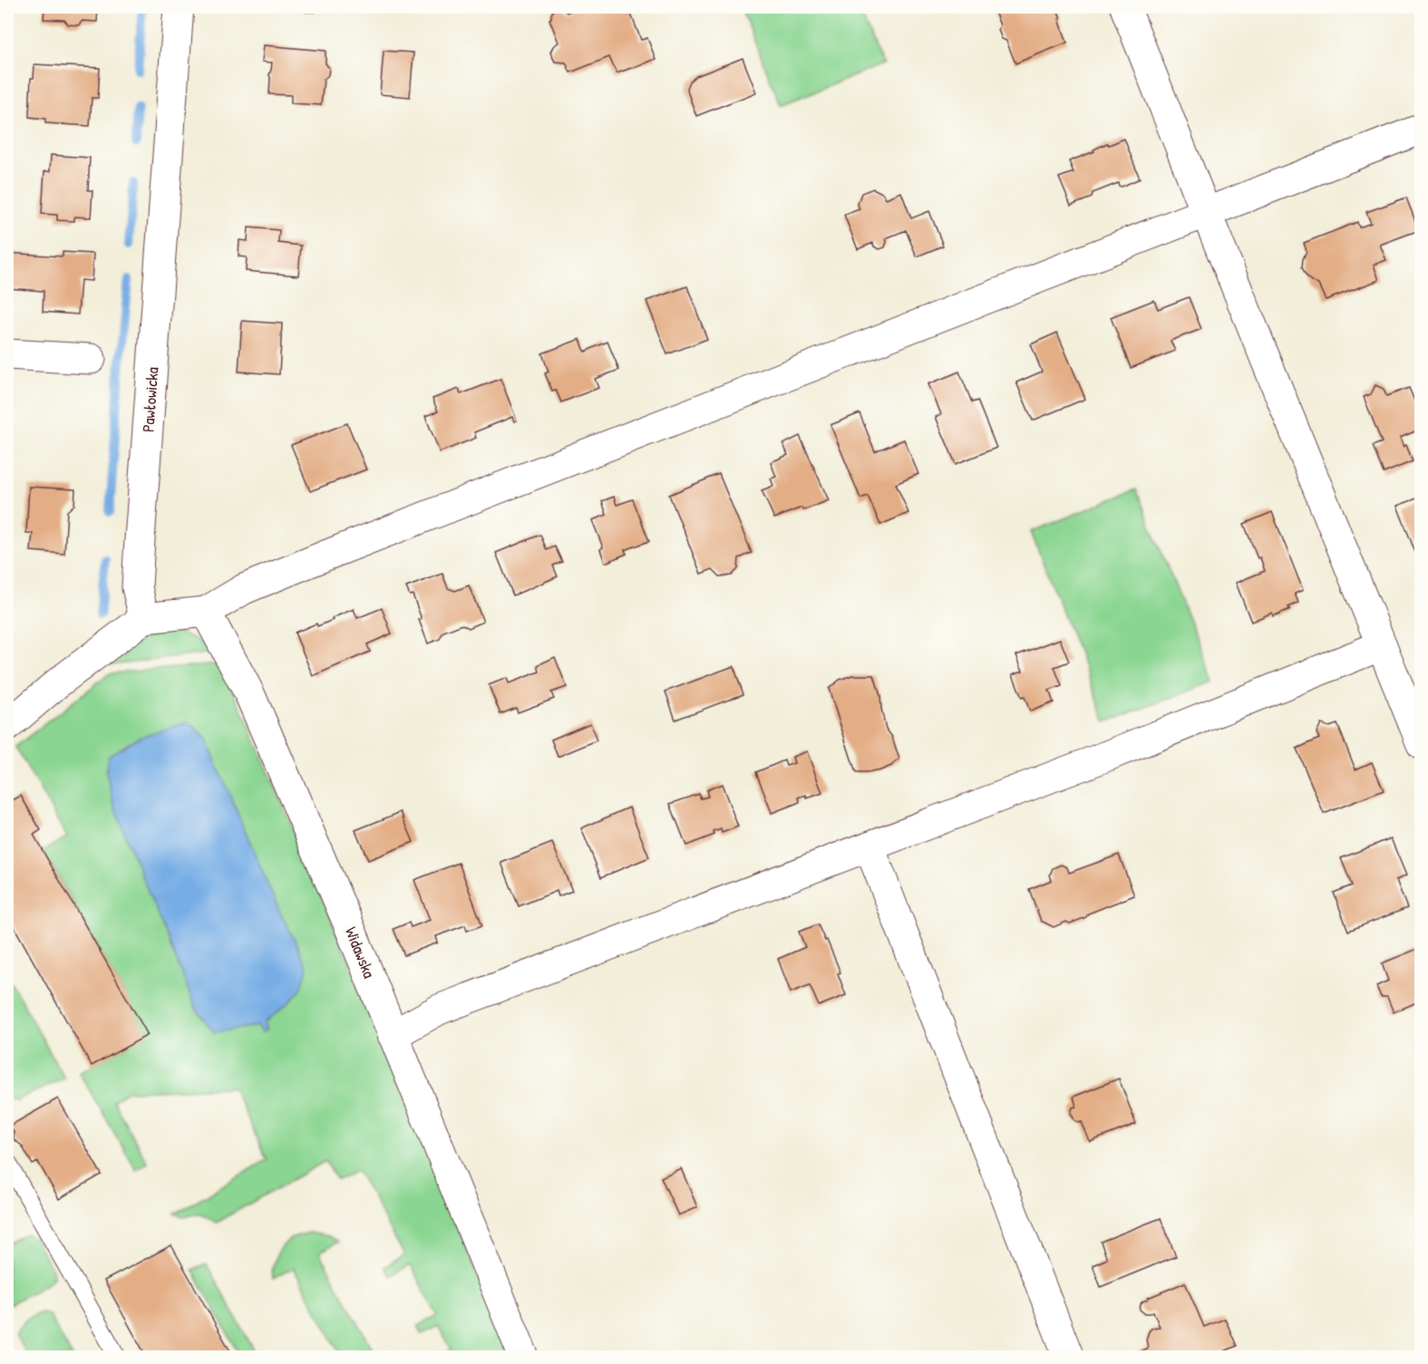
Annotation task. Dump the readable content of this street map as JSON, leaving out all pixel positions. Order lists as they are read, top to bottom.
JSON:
{
  "streets": {
    "street": ["Pawłowicka", "Widawska"]
  }
}
